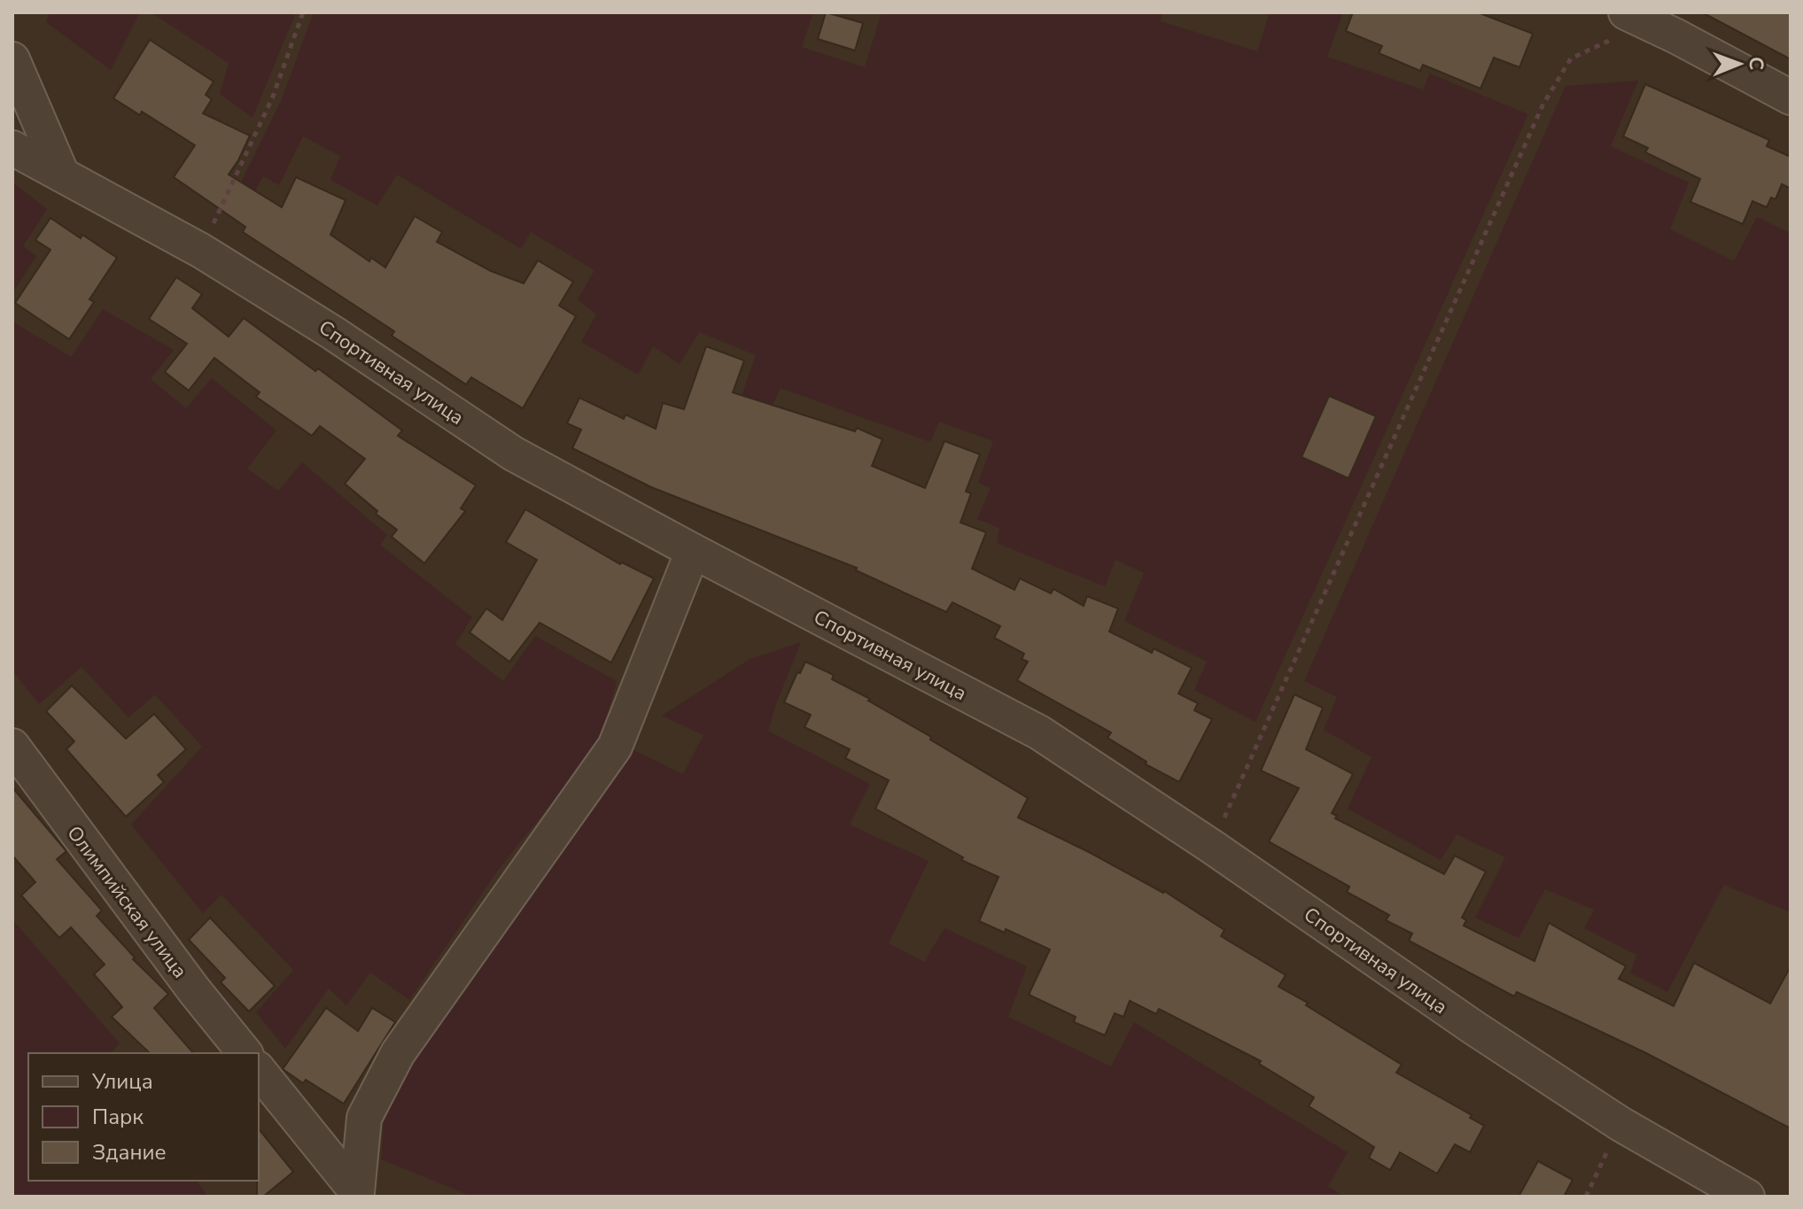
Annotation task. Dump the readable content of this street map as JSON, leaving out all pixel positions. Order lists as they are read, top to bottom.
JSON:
{
  "streets": {
    "street": ["Спортивная улица", "Олимпийская улица"]
  },
  "legend": ["Улица", "Парк", "Здание"],
  "north": "right"
}
